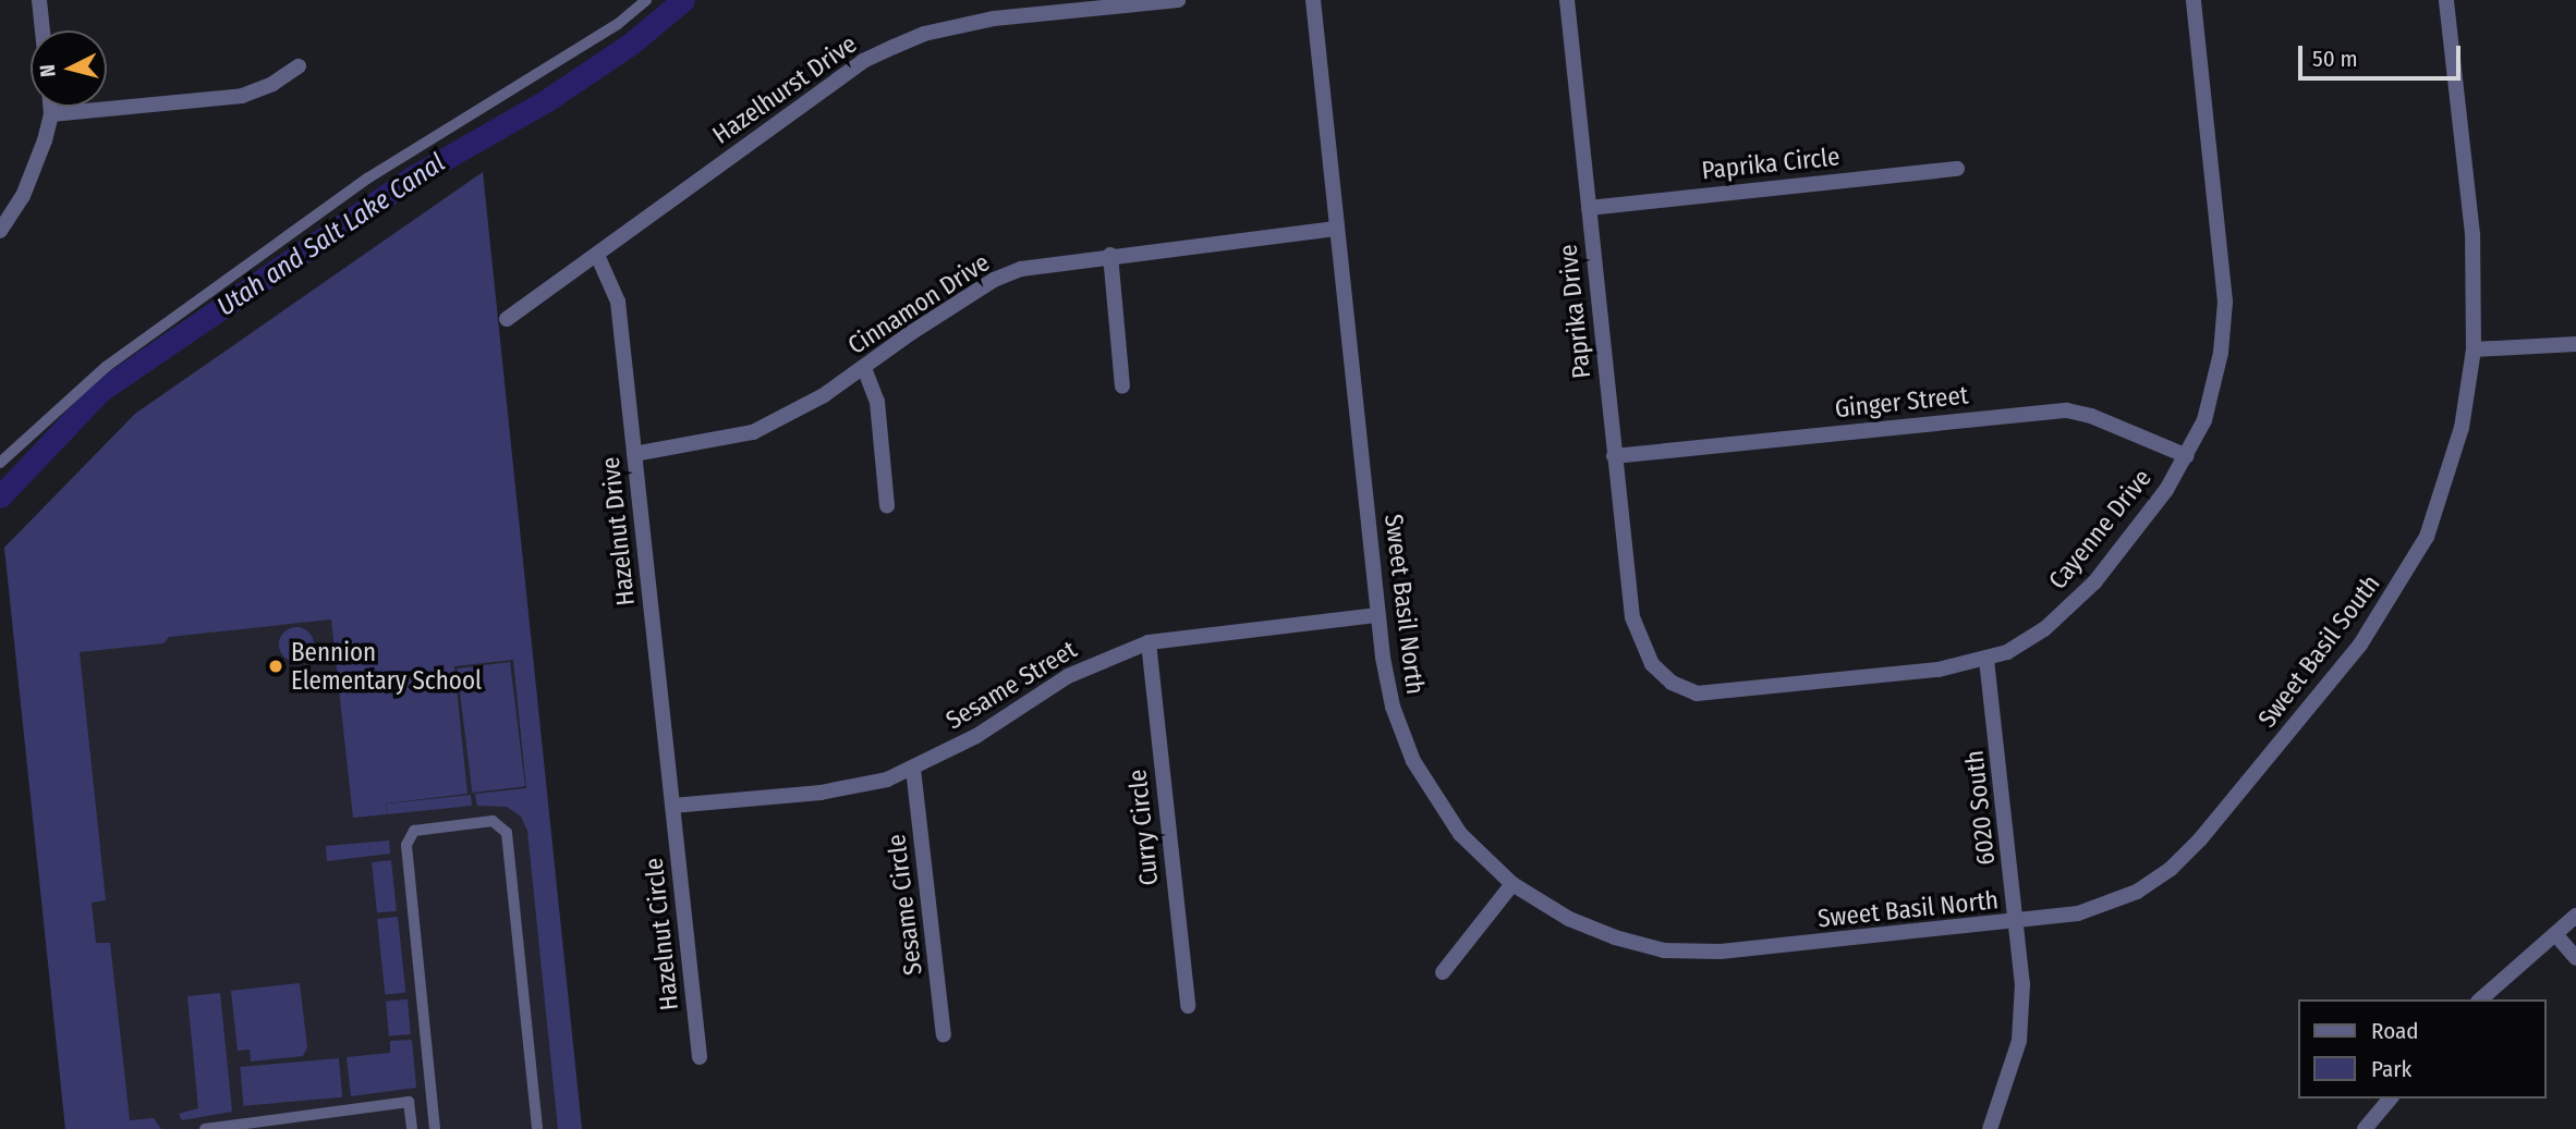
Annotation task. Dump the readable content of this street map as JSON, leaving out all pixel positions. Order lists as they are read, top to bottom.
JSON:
{
  "streets": {
    "street": [
      "Hazelhurst Drive",
      "Paprika Circle",
      "Cinnamon Drive",
      "Paprika Drive",
      "Ginger Street",
      "Cayenne Drive",
      "Hazelnut Drive",
      "Sweet Basil North",
      "Sweet Basil South",
      "Sesame Street",
      "6020 South",
      "Curry Circle",
      "Sesame Circle",
      "Hazelnut Circle"
    ]
  },
  "crossings": [
    ["Hazelhurst Drive", "Hazelnut Drive"],
    ["Paprika Circle", "Paprika Drive"],
    ["Cinnamon Drive", "Hazelnut Drive"],
    ["Cinnamon Drive", "Sweet Basil North"],
    ["Paprika Drive", "Ginger Street"],
    ["Paprika Drive", "Cayenne Drive"],
    ["Ginger Street", "Cayenne Drive"],
    ["Cayenne Drive", "6020 South"],
    ["Hazelnut Drive", "Sesame Street"],
    ["Hazelnut Drive", "Hazelnut Circle"],
    ["Sweet Basil North", "Sweet Basil South"],
    ["Sweet Basil North", "Sesame Street"],
    ["Sweet Basil North", "6020 South"],
    ["Sweet Basil South", "6020 South"],
    ["Sesame Street", "Curry Circle"],
    ["Sesame Street", "Sesame Circle"],
    ["Sesame Street", "Hazelnut Circle"]
  ],
  "water": ["Utah and Salt Lake Canal"],
  "places": ["Bennion Elementary School"],
  "legend": ["Road", "Park"],
  "scale_bar": "50 m",
  "north": "left"
}
